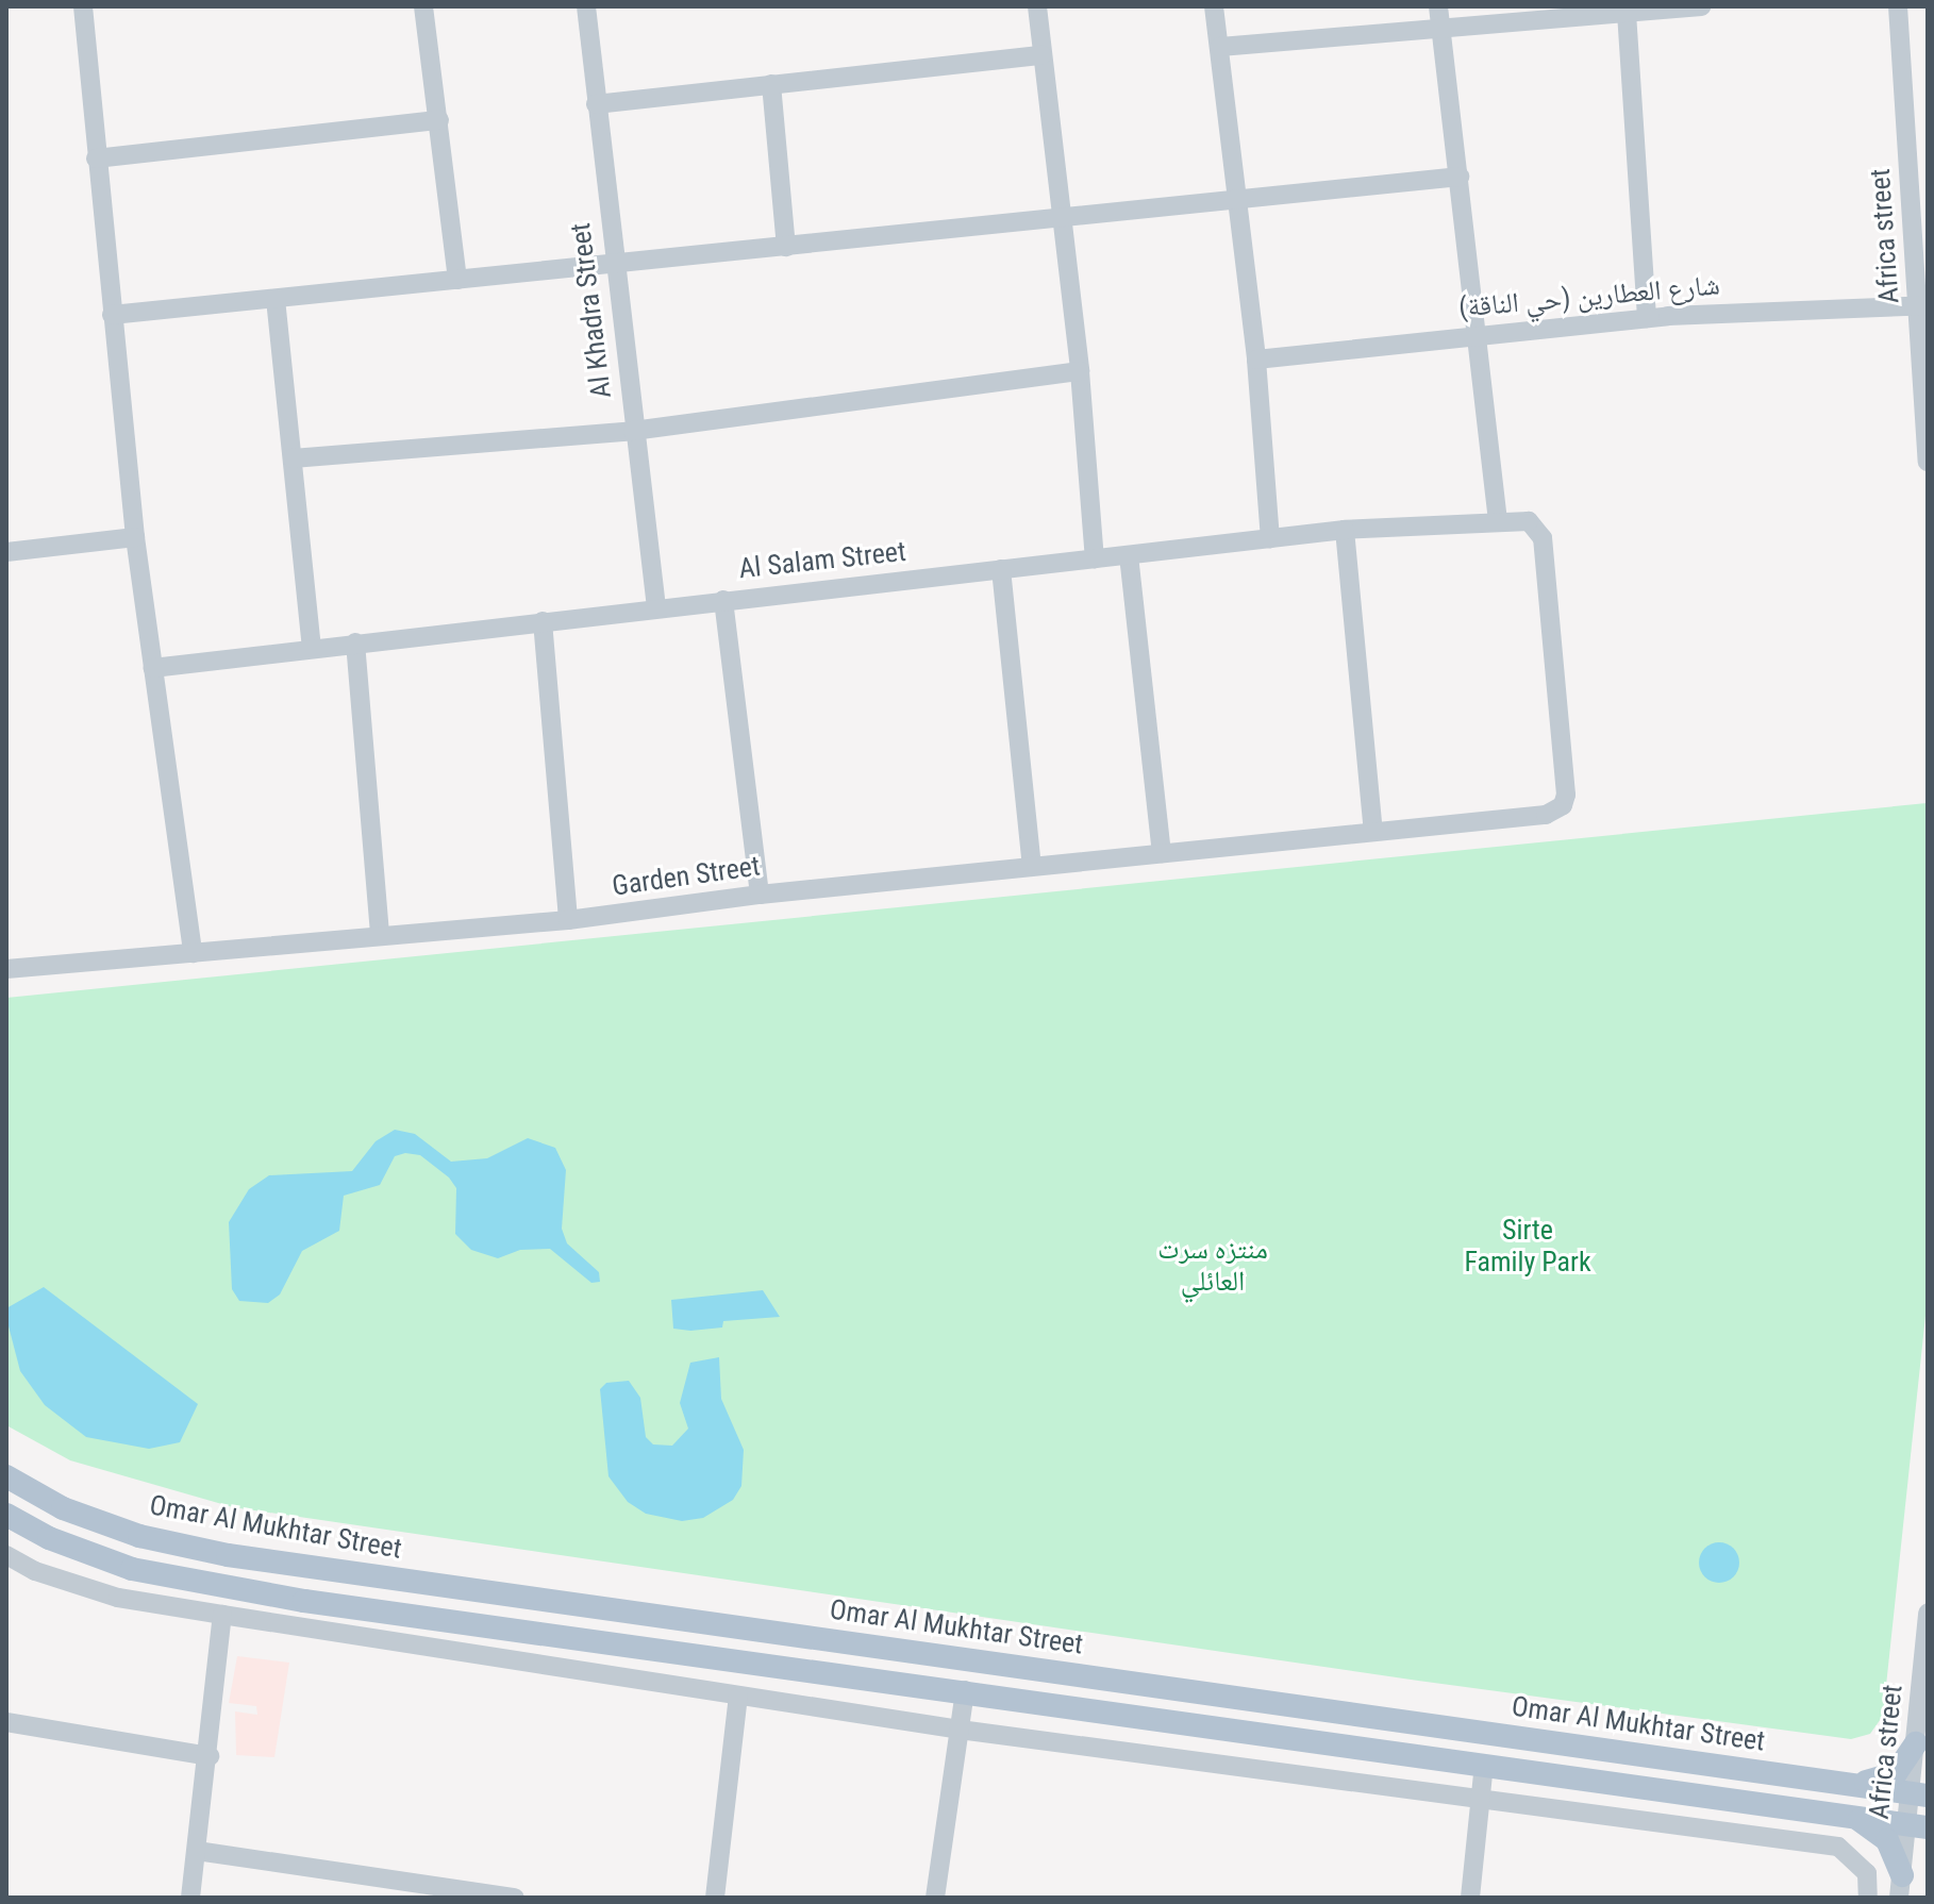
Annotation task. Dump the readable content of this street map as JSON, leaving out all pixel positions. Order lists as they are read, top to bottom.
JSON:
{
  "streets": {
    "main road": ["Omar Al Mukhtar Street"],
    "street": [
      "Africa street",
      "شارع العطارين (حي الناقة)",
      "Al Khadra Street",
      "Al Salam Street",
      "Garden Street"
    ]
  },
  "crossings": [
    ["Africa street", "شارع العطارين (حي الناقة)"],
    ["Africa street", "Omar Al Mukhtar Street"],
    ["Al Khadra Street", "Al Salam Street"],
    ["Al Salam Street", "Garden Street"]
  ],
  "parks": ["Sirte Family Park", "منتزه سرت العائلي"]
}
